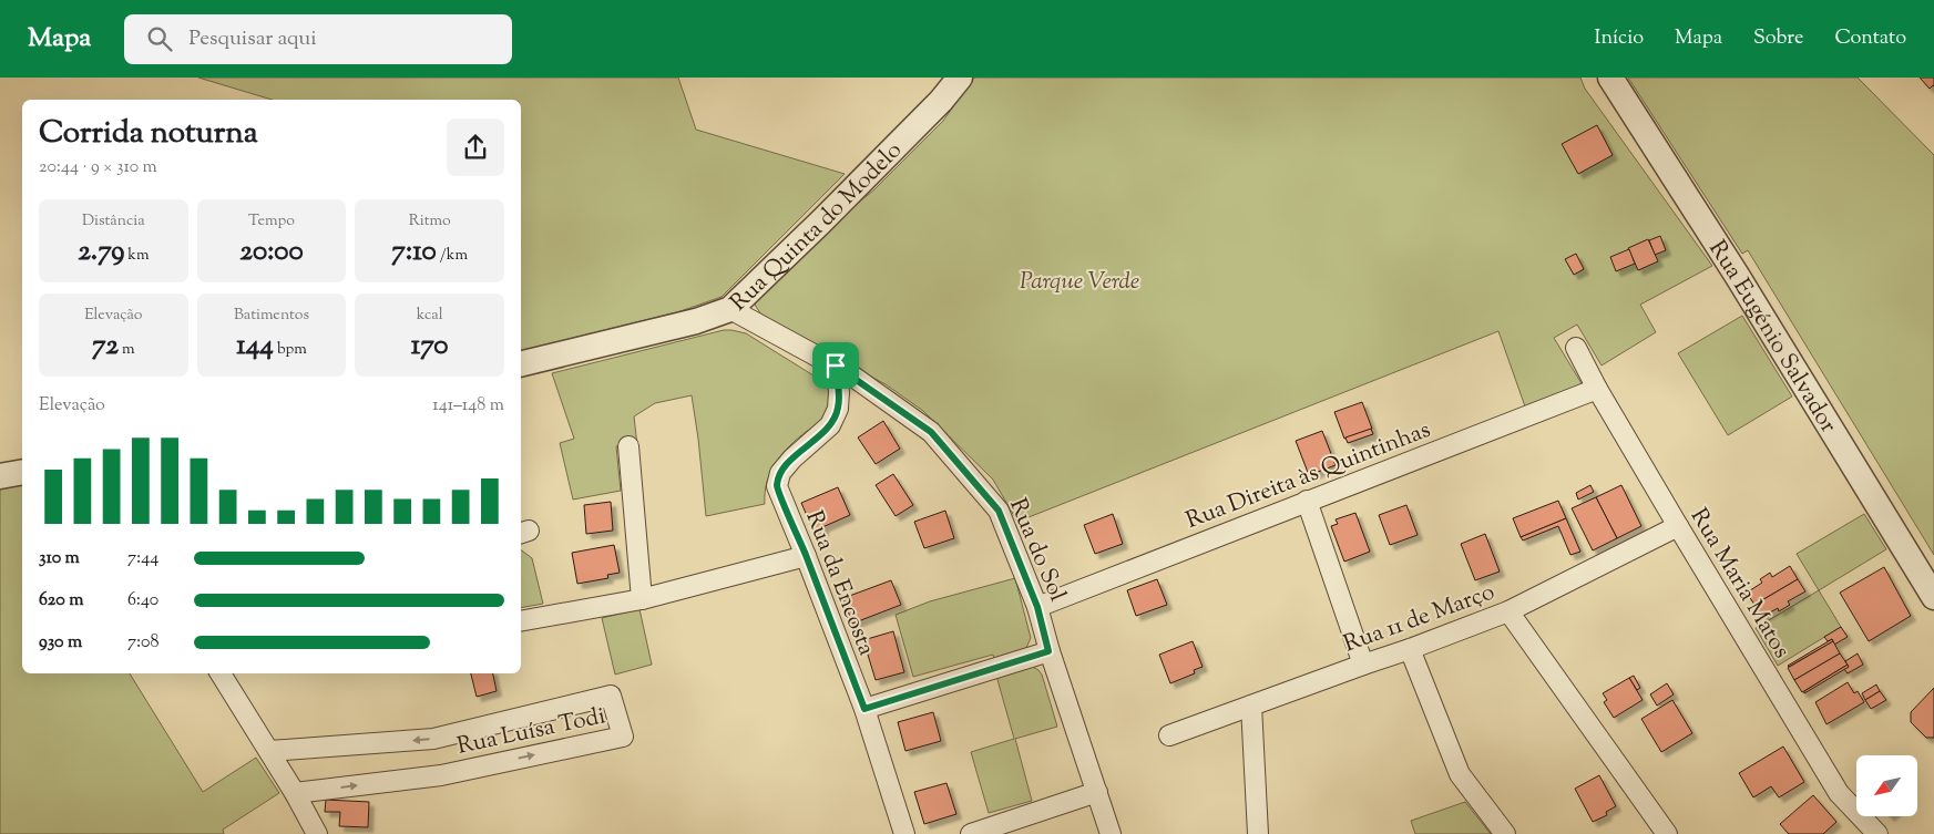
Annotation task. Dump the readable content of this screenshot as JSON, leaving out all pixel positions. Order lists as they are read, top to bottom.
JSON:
{
  "streets": {
    "street": [
      "Rua Quinta do Modelo",
      "Rua Eugénio Salvador",
      "Rua Direita às Quintinhas",
      "Rua do Sol",
      "Rua da Encosta",
      "Rua Maria Matos",
      "Rua 11 de Março",
      "Rua Luísa Todi"
    ]
  },
  "crossings": [
    ["Rua Quinta do Modelo", "Rua do Sol"],
    ["Rua Direita às Quintinhas", "Rua do Sol"],
    ["Rua Direita às Quintinhas", "Rua Maria Matos"],
    ["Rua do Sol", "Rua da Encosta"],
    ["Rua Maria Matos", "Rua 11 de Março"]
  ],
  "parks": ["Parque Verde"],
  "north": "bottom left",
  "page": {
    "header": "Mapa",
    "search": "Pesquisar aqui",
    "nav": [
      "Início",
      "Mapa",
      "Sobre",
      "Contato"
    ],
    "heading": ["Corrida noturna", "20:44 · 9 × 310 m"],
    "stats": [
      ["Distância", "2.79 km"],
      ["Tempo", "20:00"],
      ["Ritmo", "7:10 /km"],
      ["Elevação", "72 m"],
      ["Batimentos", "144 bpm"],
      ["kcal", "170"]
    ],
    "chart": ["Elevação", "141–148 m"],
    "list": [
      {
        "name": "310 m",
        "note": "7:44"
      },
      {
        "name": "620 m",
        "note": "6:40"
      },
      {
        "name": "930 m",
        "note": "7:08"
      }
    ]
  }
}
